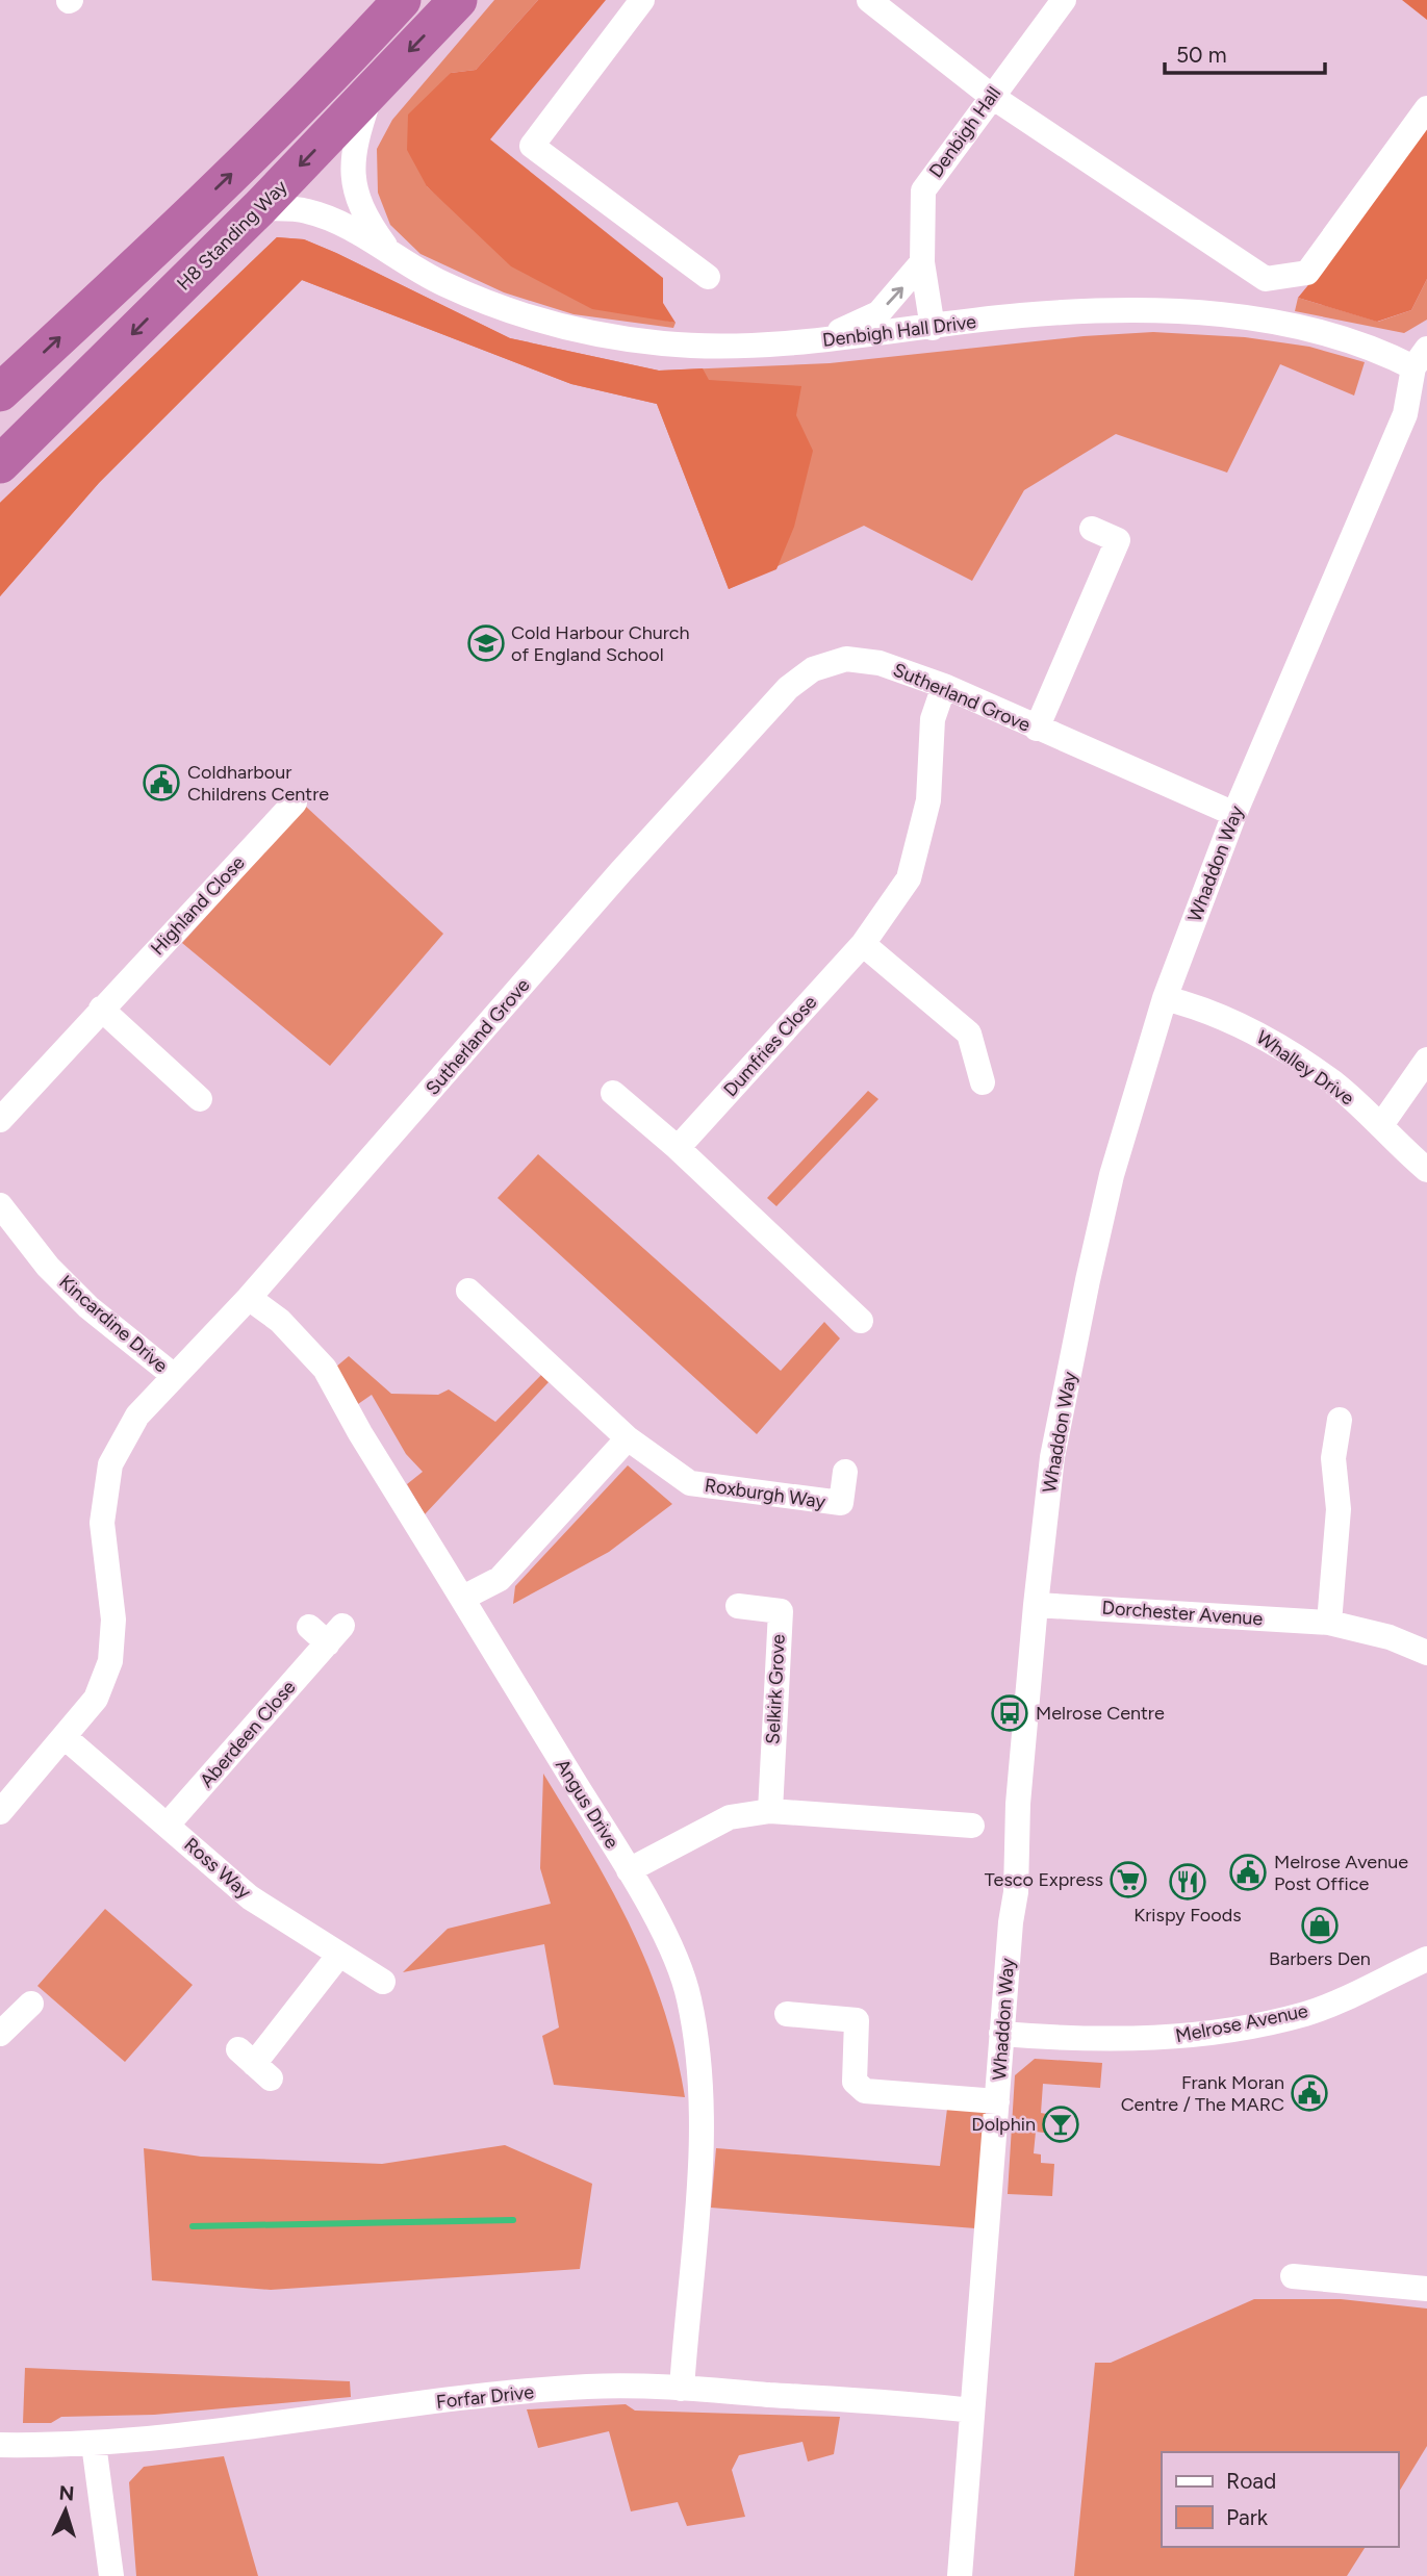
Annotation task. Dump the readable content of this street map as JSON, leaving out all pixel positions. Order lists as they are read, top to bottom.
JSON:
{
  "streets": {
    "highway": ["H8 Standing Way"],
    "street": [
      "Denbigh Hall",
      "Denbigh Hall Drive",
      "Sutherland Grove",
      "Whaddon Way",
      "Highland Close",
      "Dumfries Close",
      "Whalley Drive",
      "Kincardine Drive",
      "Roxburgh Way",
      "Dorchester Avenue",
      "Selkirk Grove",
      "Aberdeen Close",
      "Angus Drive",
      "Ross Way",
      "Melrose Avenue",
      "Forfar Drive"
    ]
  },
  "crossings": [
    ["Denbigh Hall", "Denbigh Hall Drive"],
    ["H8 Standing Way", "Denbigh Hall Drive"],
    ["Denbigh Hall Drive", "Whaddon Way"],
    ["Sutherland Grove", "Whaddon Way"],
    ["Sutherland Grove", "Dumfries Close"],
    ["Sutherland Grove", "Kincardine Drive"],
    ["Sutherland Grove", "Angus Drive"],
    ["Sutherland Grove", "Ross Way"],
    ["Whaddon Way", "Whalley Drive"],
    ["Whaddon Way", "Dorchester Avenue"],
    ["Whaddon Way", "Melrose Avenue"],
    ["Whaddon Way", "Forfar Drive"],
    ["Aberdeen Close", "Ross Way"],
    ["Angus Drive", "Forfar Drive"]
  ],
  "places": {
    "school or university": ["Cold Harbour Church of England School"],
    "public building": ["Coldharbour Childrens Centre", "Melrose Avenue Post Office", "Frank Moran Centre / The MARC"],
    "bus stop": ["Melrose Centre"],
    "supermarket": ["Tesco Express"],
    "restaurant": ["Krispy Foods"],
    "shop": ["Barbers Den"],
    "bar": ["Dolphin"]
  },
  "legend": ["Road", "Park"],
  "scale_bar": "50 m",
  "north": "top"
}
